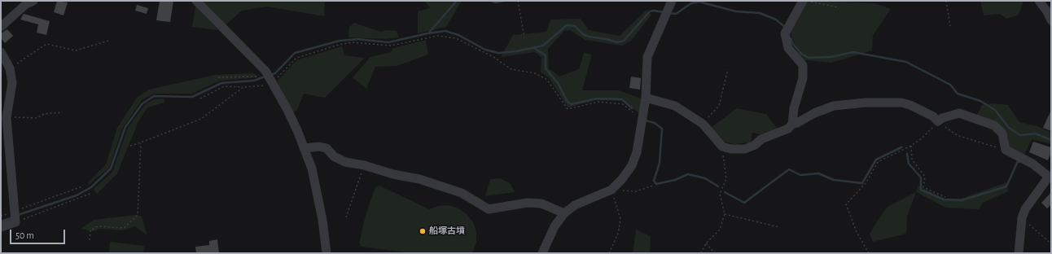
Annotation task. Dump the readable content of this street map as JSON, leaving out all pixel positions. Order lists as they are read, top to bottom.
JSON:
{
  "places": ["船塚古墳"],
  "scale_bar": "50 m"
}
